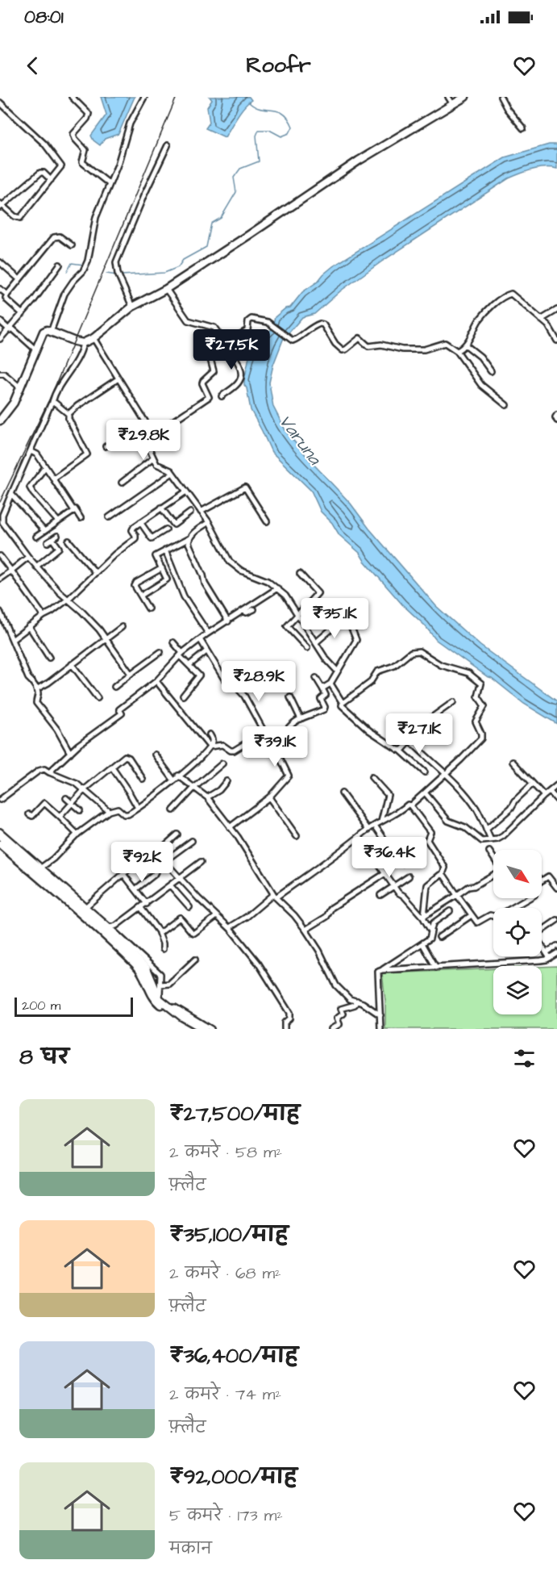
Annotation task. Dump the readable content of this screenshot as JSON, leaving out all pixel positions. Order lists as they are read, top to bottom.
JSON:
{
  "water": ["Varuna"],
  "scale_bar": "200 m",
  "north": "bottom right",
  "page": {
    "status": "08:01",
    "header": "Roofr",
    "price": [
      "₹27.5K",
      "₹29.8K",
      "₹35.1K",
      "₹28.9K",
      "₹27.1K",
      "₹39.1K",
      "₹36.4K",
      "₹92K"
    ],
    "scale": "200 m",
    "heading": "8 घर",
    "list": [
      {
        "name": "₹27,500/माह",
        "note": "2 कमरे · 58 m² · फ़्लैट"
      },
      {
        "name": "₹35,100/माह",
        "note": "2 कमरे · 68 m² · फ़्लैट"
      },
      {
        "name": "₹36,400/माह",
        "note": "2 कमरे · 74 m² · फ़्लैट"
      },
      {
        "name": "₹92,000/माह",
        "note": "5 कमरे · 173 m² · मकान"
      }
    ]
  }
}
